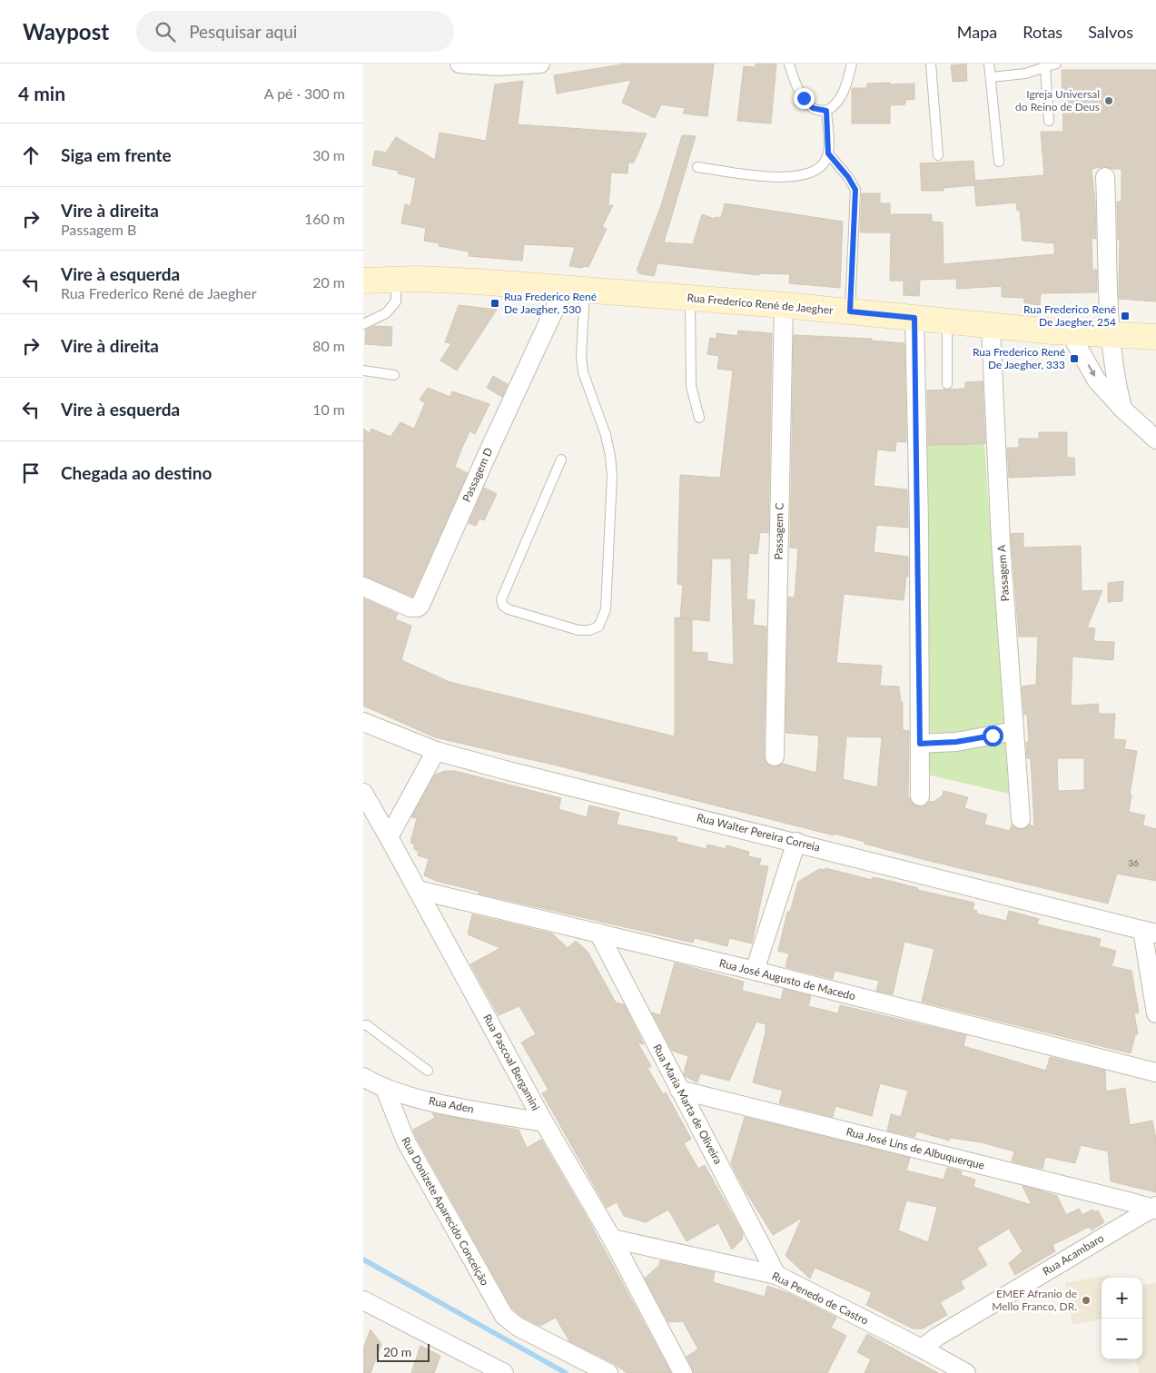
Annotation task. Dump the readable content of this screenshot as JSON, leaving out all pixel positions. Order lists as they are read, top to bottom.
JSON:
{
  "streets": {
    "main road": ["Rua Frederico René de Jaegher"],
    "street": [
      "Passagem D",
      "Passagem C",
      "Passagem A",
      "Rua Walter Pereira Correia",
      "Rua José Augusto de Macedo",
      "Rua Pascoal Bergamini",
      "Rua Maria Marta de Oliveira",
      "Rua Aden",
      "Rua José Lins de Albuquerque",
      "Rua Donizete Aparecido Conceição",
      "Rua Acambaro",
      "Rua Penedo de Castro"
    ]
  },
  "crossings": [
    ["Rua Frederico René de Jaegher", "Passagem D"],
    ["Rua Frederico René de Jaegher", "Passagem C"],
    ["Rua Frederico René de Jaegher", "Passagem A"],
    ["Rua José Augusto de Macedo", "Rua Pascoal Bergamini"],
    ["Rua José Augusto de Macedo", "Rua Maria Marta de Oliveira"],
    ["Rua Pascoal Bergamini", "Rua Aden"],
    ["Rua Pascoal Bergamini", "Rua Penedo de Castro"],
    ["Rua Maria Marta de Oliveira", "Rua José Lins de Albuquerque"],
    ["Rua Maria Marta de Oliveira", "Rua Penedo de Castro"],
    ["Rua Aden", "Rua Donizete Aparecido Conceição"],
    ["Rua José Lins de Albuquerque", "Rua Acambaro"],
    ["Rua Acambaro", "Rua Penedo de Castro"]
  ],
  "places": {
    "other": ["Igreja Universal do Reino de Deus", "EMEF Afranio de Mello Franco, DR."],
    "transit": ["Rua Frederico René De Jaegher, 530", "Rua Frederico René De Jaegher, 254", "Rua Frederico René De Jaegher, 333"]
  },
  "house_numbers": ["36"],
  "scale_bar": "20 m",
  "page": {
    "header": "Waypost",
    "search": "Pesquisar aqui",
    "nav": ["Mapa", "Rotas", "Salvos"],
    "heading": ["4 min", "A pé · 300 m"],
    "list": [
      ["Siga em frente", "30 m"],
      ["Vire à direita", "Passagem B", "160 m"],
      ["Vire à esquerda", "Rua Frederico René de Jaegher", "20 m"],
      ["Vire à direita", "80 m"],
      ["Vire à esquerda", "10 m"],
      "Chegada ao destino"
    ],
    "map_buttons": ["+", "−"],
    "scale": "20 m"
  }
}
